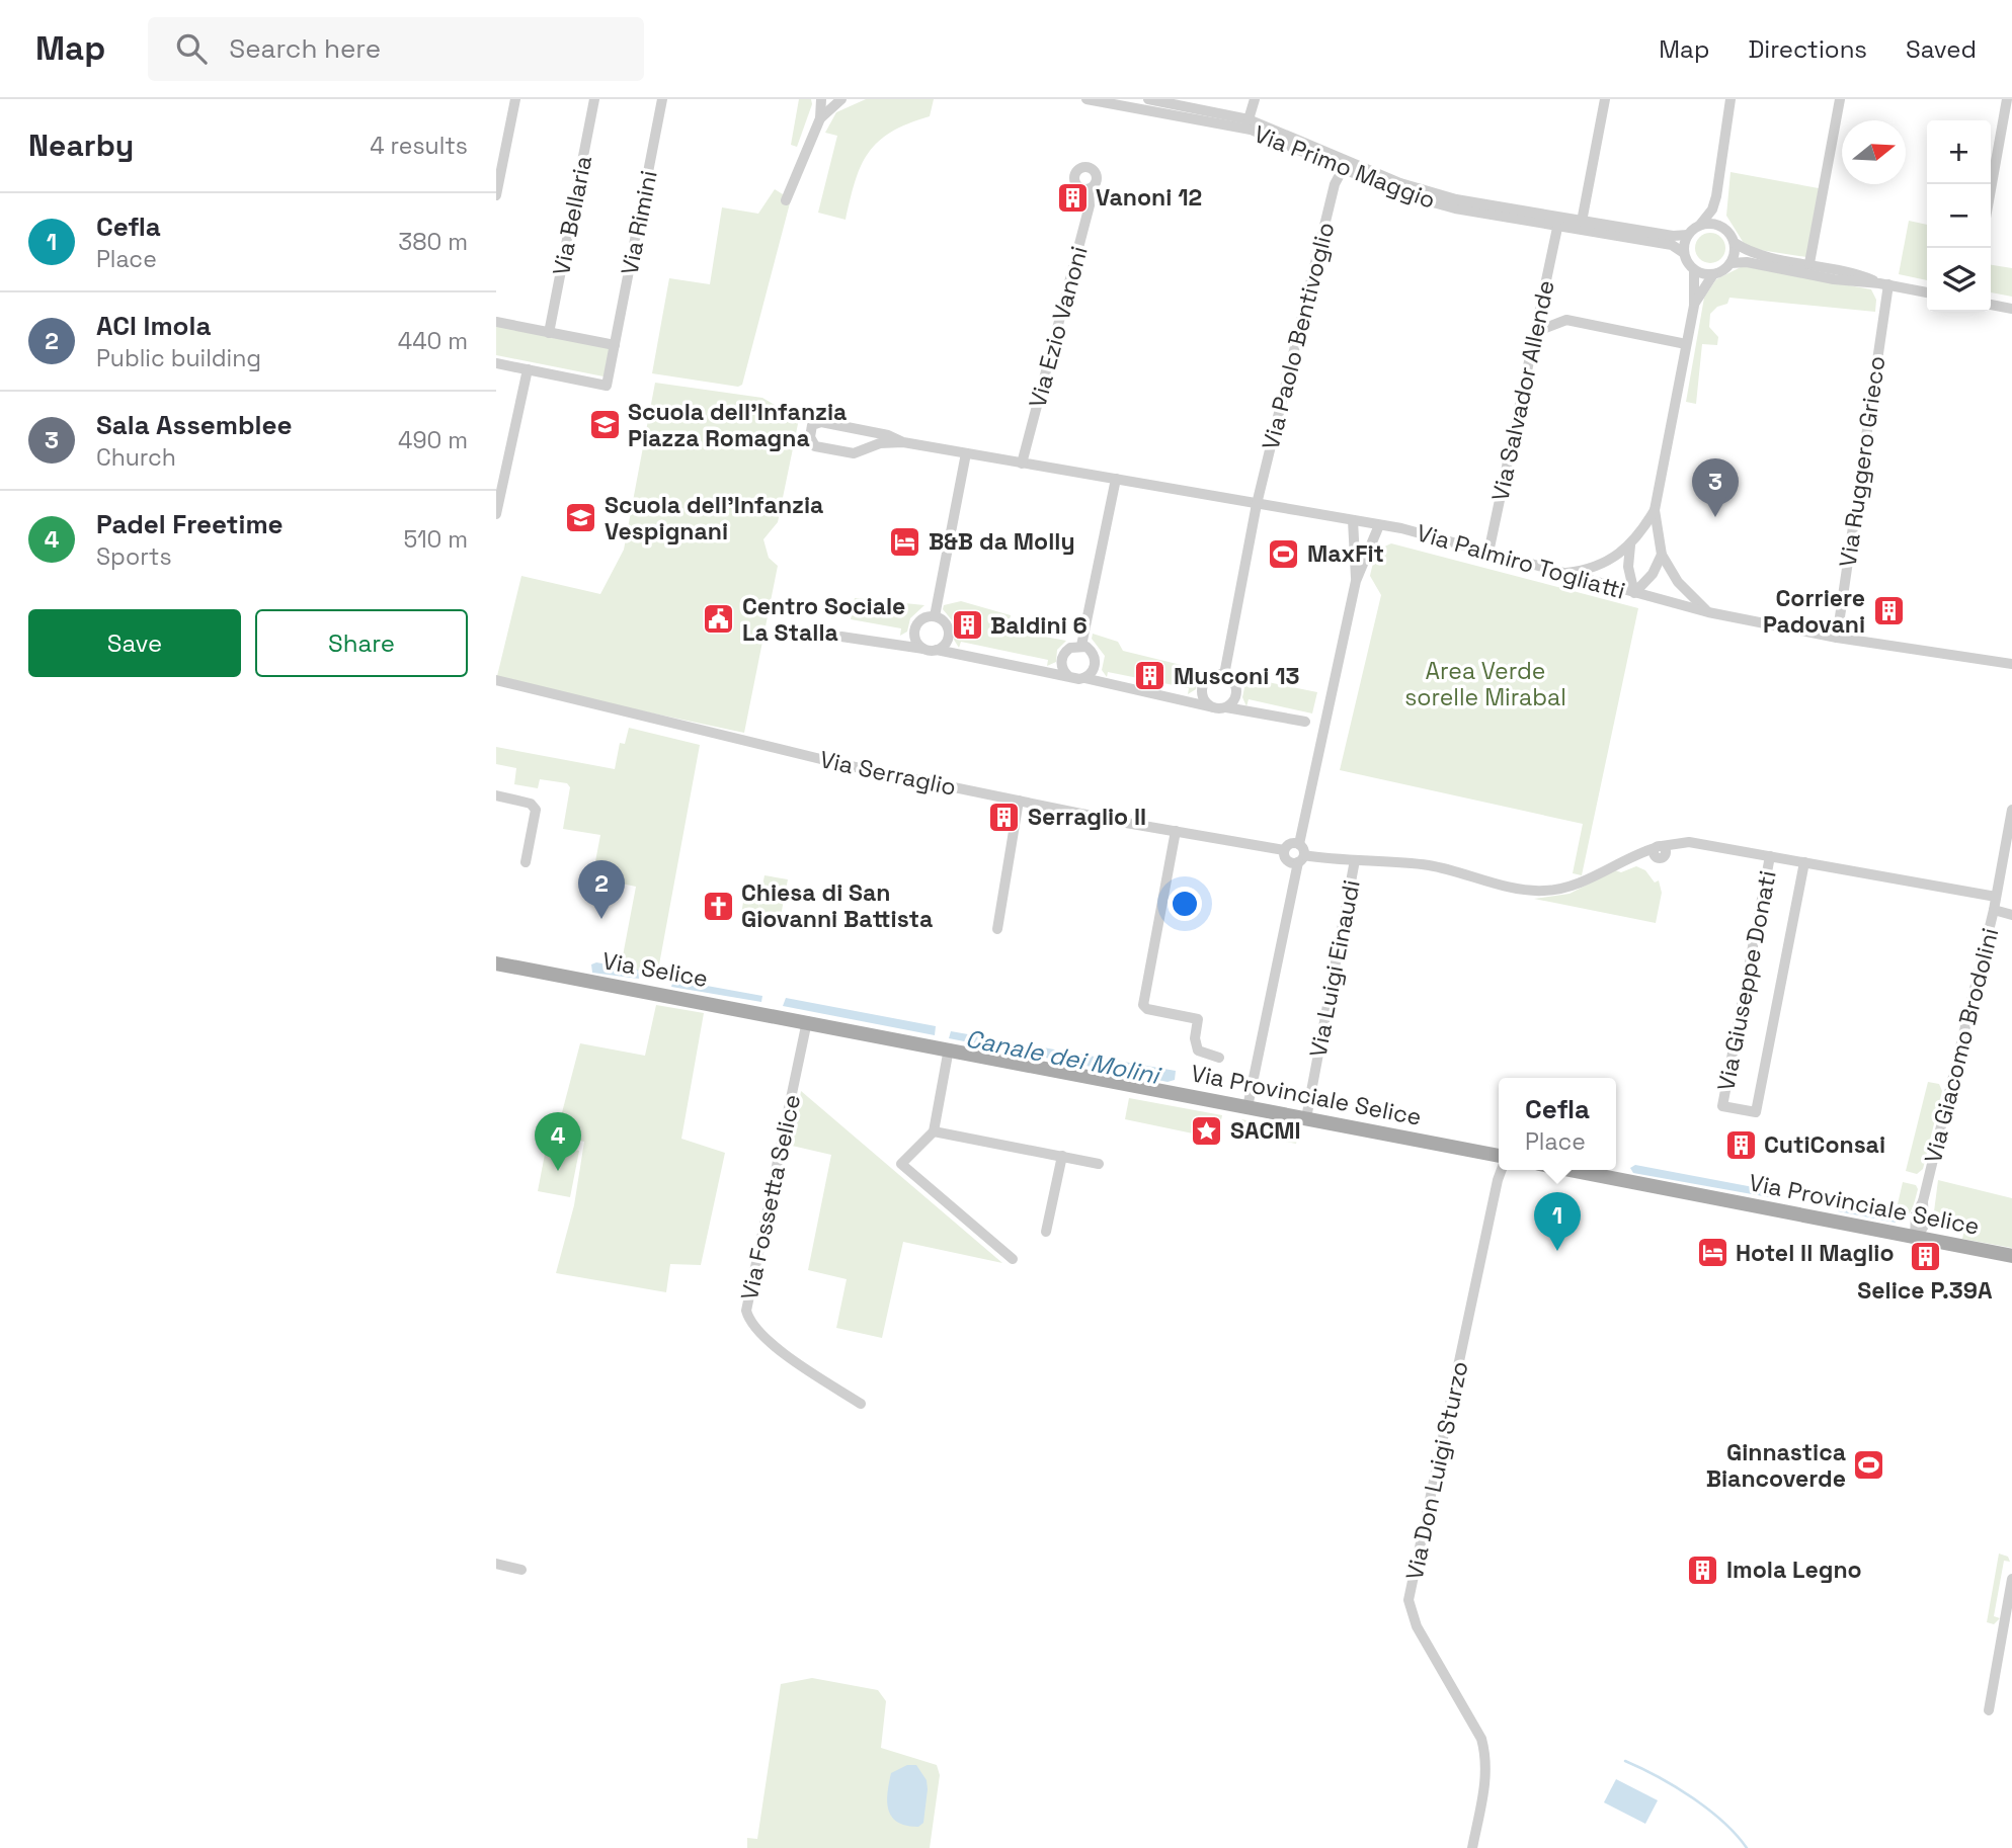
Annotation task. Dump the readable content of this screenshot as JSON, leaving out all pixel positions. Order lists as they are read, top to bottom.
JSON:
{
  "streets": {
    "main road": ["Via Selice", "Via Provinciale Selice"],
    "street": [
      "Via Primo Maggio",
      "Via Bellaria",
      "Via Rimini",
      "Via Ezio Vanoni",
      "Via Paolo Bentivoglio",
      "Via Salvador Allende",
      "Via Ruggero Grieco",
      "Via Palmiro Togliatti",
      "Via Serraglio",
      "Via Luigi Einaudi",
      "Via Giuseppe Donati",
      "Via Giacomo Brodolini",
      "Via Fossetta Selice",
      "Via Don Luigi Sturzo"
    ]
  },
  "crossings": [
    ["Via Primo Maggio", "Via Paolo Bentivoglio"],
    ["Via Primo Maggio", "Via Salvador Allende"],
    ["Via Ezio Vanoni", "Via Palmiro Togliatti"],
    ["Via Paolo Bentivoglio", "Via Palmiro Togliatti"],
    ["Via Salvador Allende", "Via Palmiro Togliatti"],
    ["Via Ruggero Grieco", "Via Palmiro Togliatti"],
    ["Via Luigi Einaudi", "Via Provinciale Selice"],
    ["Via Selice", "Via Provinciale Selice"],
    ["Via Selice", "Via Fossetta Selice"],
    ["Via Giuseppe Donati", "Via Giacomo Brodolini"],
    ["Via Giacomo Brodolini", "Via Provinciale Selice"],
    ["Via Provinciale Selice", "Via Fossetta Selice"]
  ],
  "water": ["Canale dei Molini"],
  "parks": ["Area Verde sorelle Mirabal"],
  "places": {
    "building": [
      "Vanoni 12",
      "Corriere Padovani",
      "Baldini 6",
      "Musconi 13",
      "Serraglio II",
      "CutiConsai",
      "Selice P.39A",
      "Imola Legno"
    ],
    "school or university": ["Scuola dell'Infanzia Piazza Romagna", "Scuola dell'Infanzia Vespignani"],
    "hotel": ["B&B da Molly", "Hotel Il Maglio"],
    "sports": ["MaxFit", "Ginnastica Biancoverde"],
    "public building": ["Centro Sociale La Stalla"],
    "church": ["Chiesa di San Giovanni Battista"],
    "place": ["SACMI"]
  },
  "north": "right",
  "page": {
    "header": "Map",
    "search": "Search here",
    "nav": ["Map", "Directions", "Saved"],
    "heading": ["Nearby", "4 results"],
    "map_buttons": ["+", "−"],
    "list": [
      {
        "mark": "1",
        "name": "Cefla",
        "note": "Place",
        "value": "380 m"
      },
      {
        "mark": "2",
        "name": "ACI Imola",
        "note": "Public building",
        "value": "440 m"
      },
      {
        "mark": "3",
        "name": "Sala Assemblee",
        "note": "Church",
        "value": "490 m"
      },
      {
        "mark": "4",
        "name": "Padel Freetime",
        "note": "Sports",
        "value": "510 m"
      }
    ],
    "pins": [
      "3",
      "2",
      "4",
      "1"
    ],
    "buttons": ["Save", "Share"],
    "popup": ["Cefla", "Place"]
  }
}
